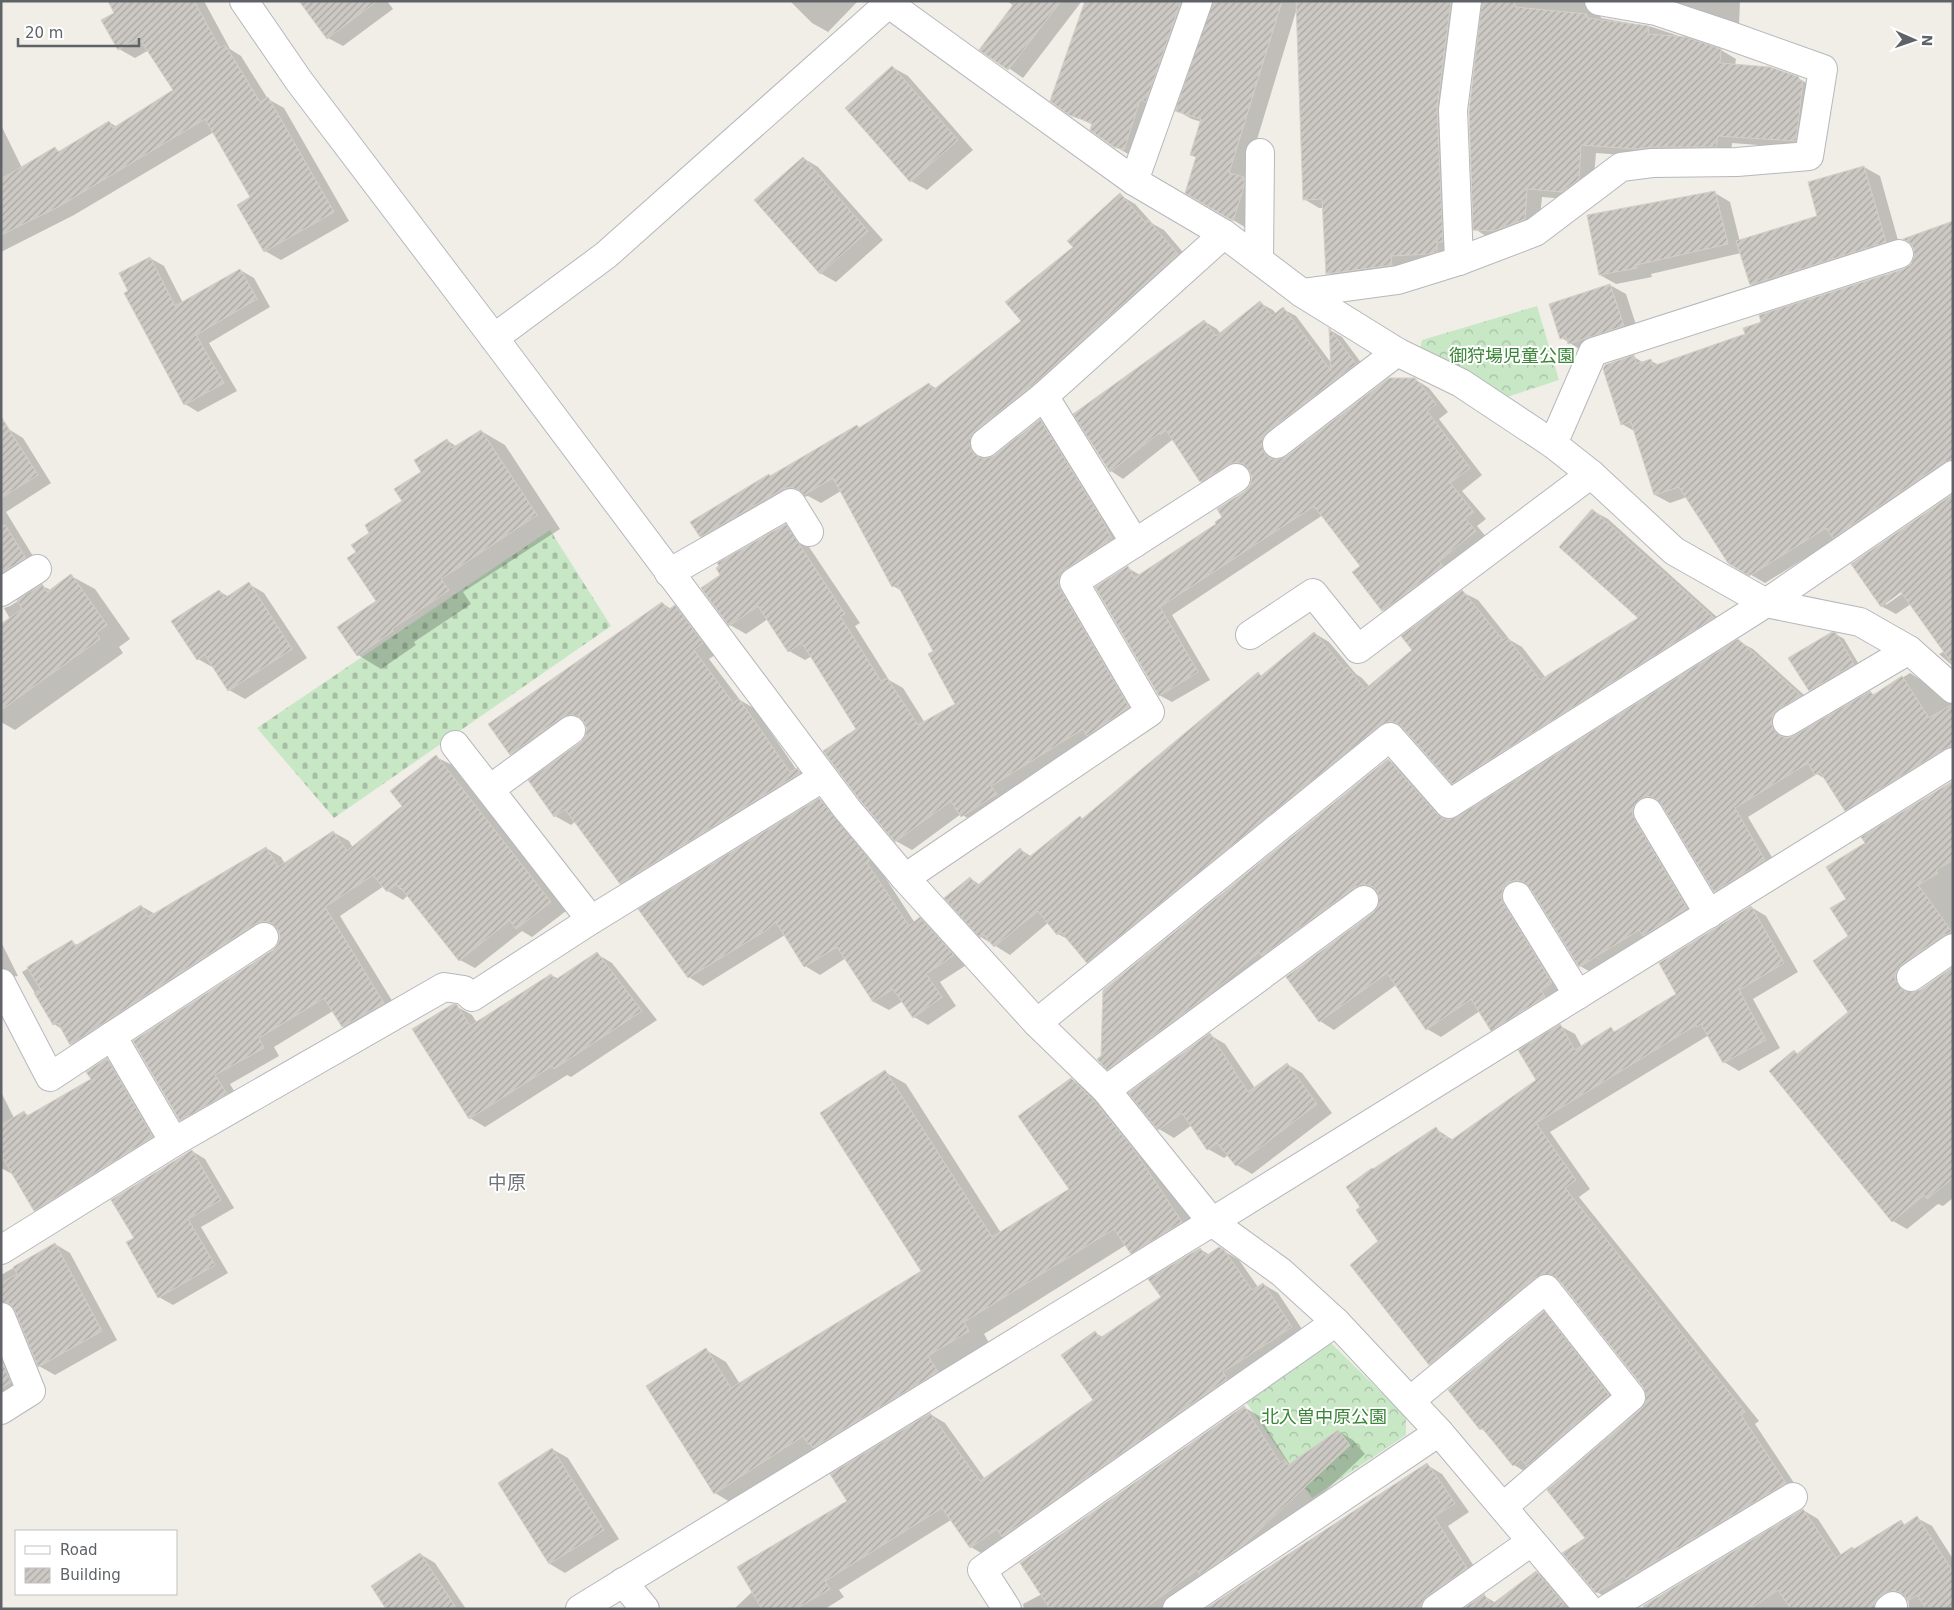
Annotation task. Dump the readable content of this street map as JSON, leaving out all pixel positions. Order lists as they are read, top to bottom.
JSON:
{
  "districts": ["中原"],
  "parks": ["御狩場児童公園", "北入曽中原公園"],
  "legend": ["Road", "Building"],
  "scale_bar": "20 m",
  "north": "right"
}
